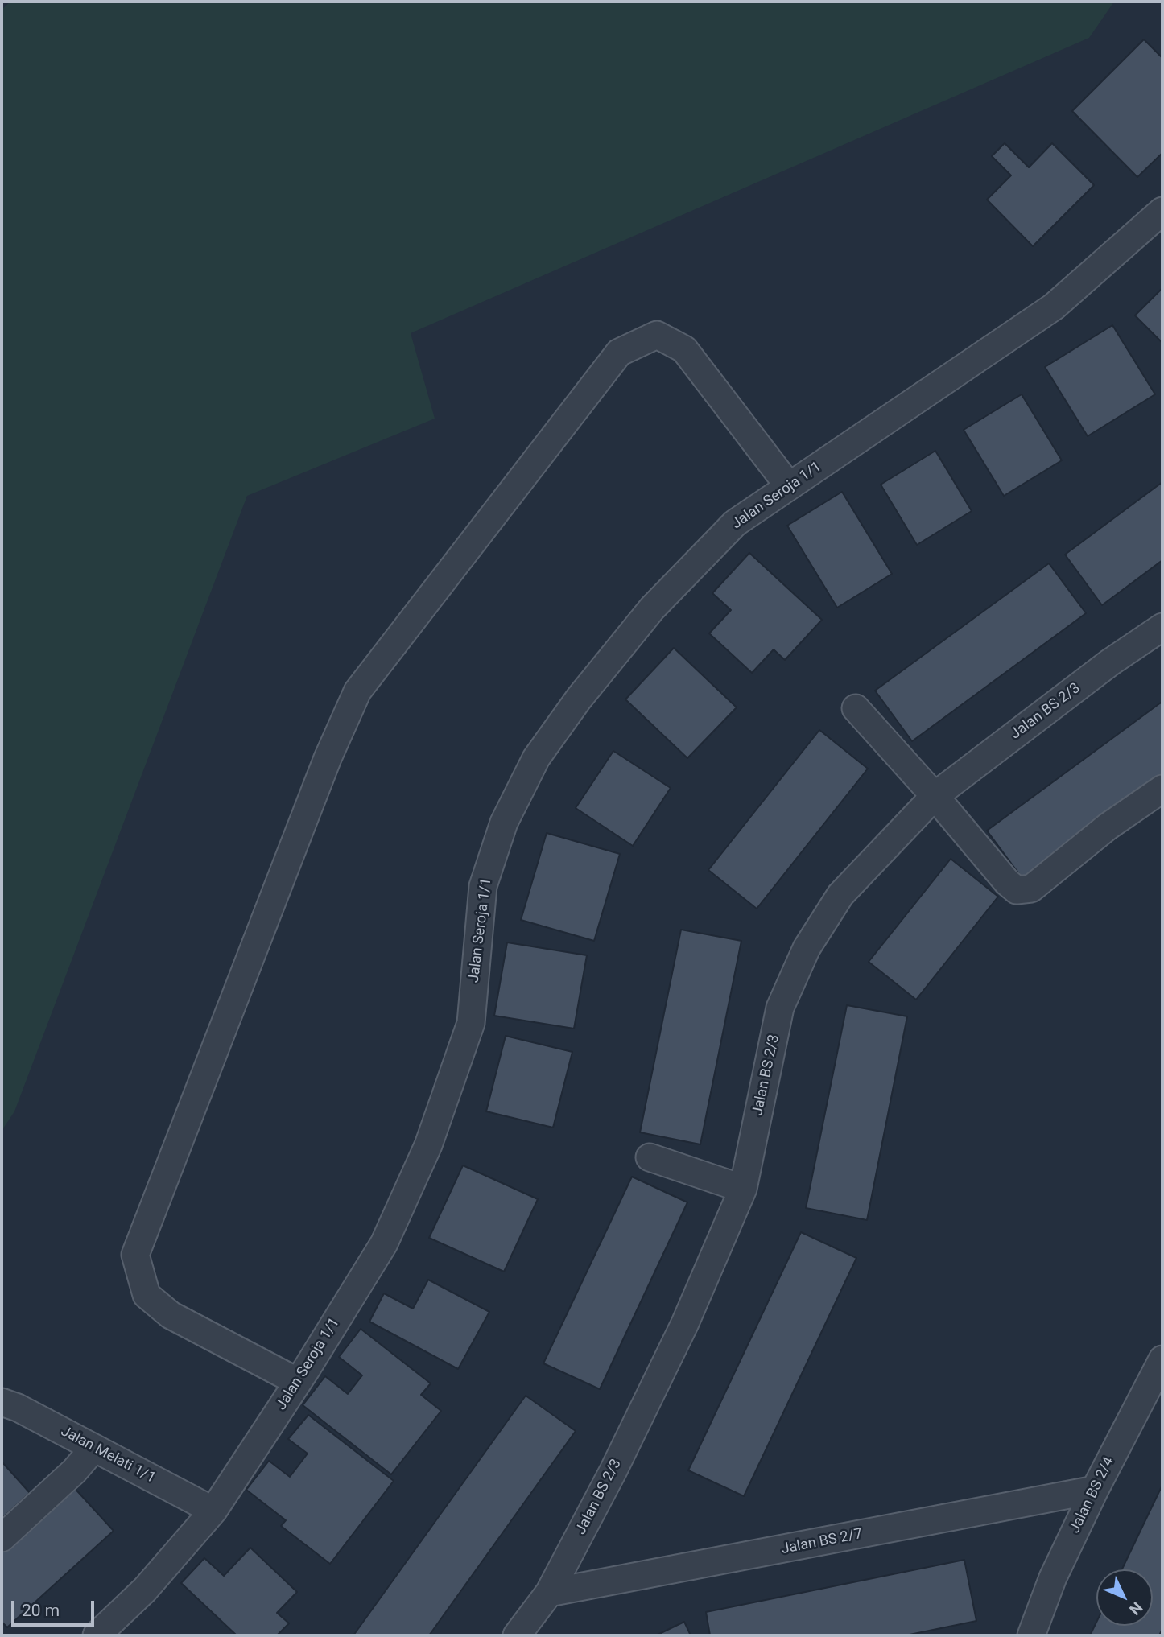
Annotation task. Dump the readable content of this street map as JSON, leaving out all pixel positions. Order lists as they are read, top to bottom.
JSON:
{
  "streets": {
    "street": [
      "Jalan Seroja 1/1",
      "Jalan BS 2/3",
      "Jalan Melati 1/1",
      "Jalan BS 2/4",
      "Jalan BS 2/7"
    ]
  },
  "crossings": [
    ["Jalan Seroja 1/1", "Jalan Melati 1/1"],
    ["Jalan BS 2/3", "Jalan BS 2/7"],
    ["Jalan BS 2/4", "Jalan BS 2/7"]
  ],
  "scale_bar": "20 m",
  "north": "bottom right"
}
